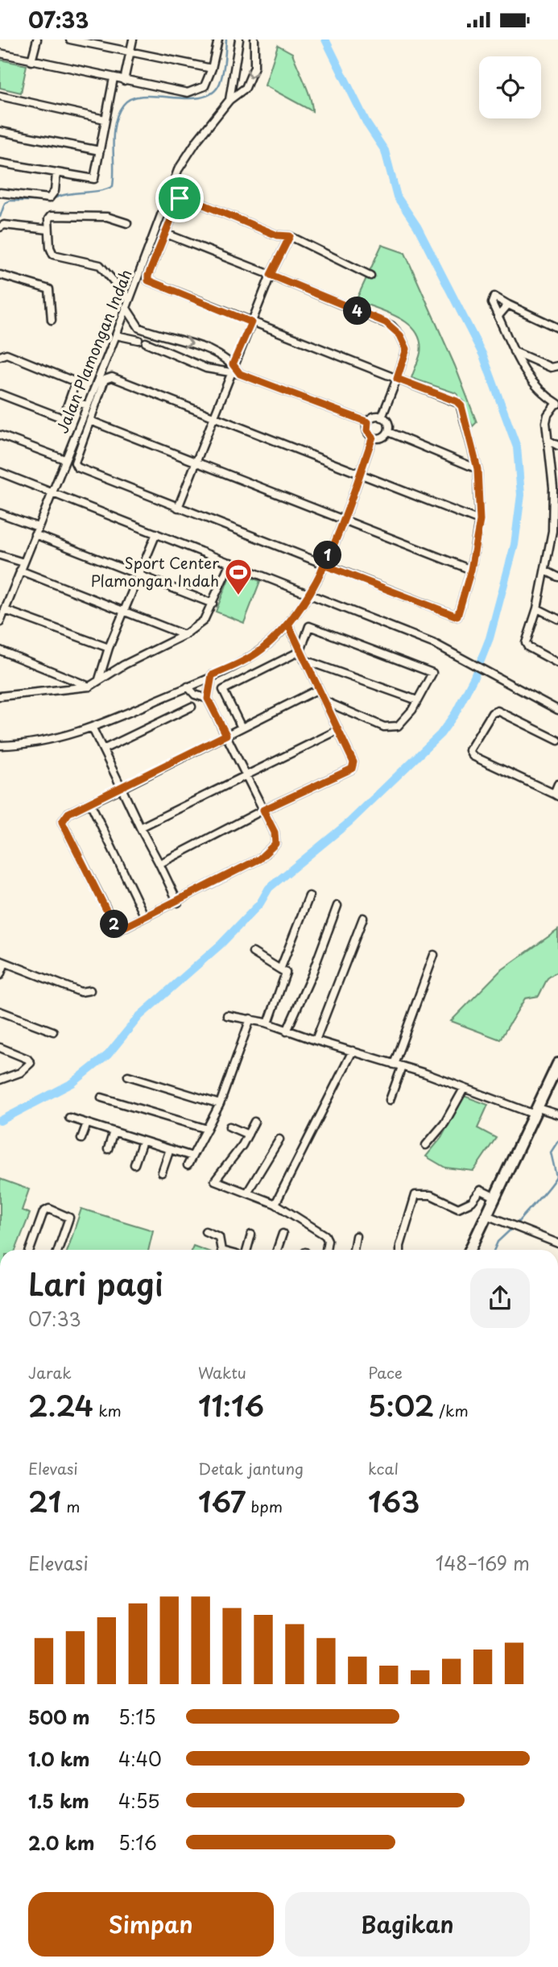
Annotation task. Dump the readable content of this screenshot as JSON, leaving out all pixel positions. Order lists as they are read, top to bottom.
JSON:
{
  "streets": {
    "street": ["Jalan Plamongan Indah"]
  },
  "places": {
    "sports": ["Sport Center Plamongan Indah"]
  },
  "page": {
    "status": "07:33",
    "pins": ["4", "1", "2"],
    "heading": ["Lari pagi", "07:33"],
    "stats": [
      ["Jarak", "2.24 km"],
      ["Waktu", "11:16"],
      ["Pace", "5:02 /km"],
      ["Elevasi", "21 m"],
      ["Detak jantung", "167 bpm"],
      ["kcal", "163"]
    ],
    "chart": ["Elevasi", "148–169 m"],
    "list": [
      {
        "name": "500 m",
        "note": "5:15"
      },
      {
        "name": "1.0 km",
        "note": "4:40"
      },
      {
        "name": "1.5 km",
        "note": "4:55"
      },
      {
        "name": "2.0 km",
        "note": "5:16"
      }
    ],
    "buttons": ["Simpan", "Bagikan"]
  }
}
